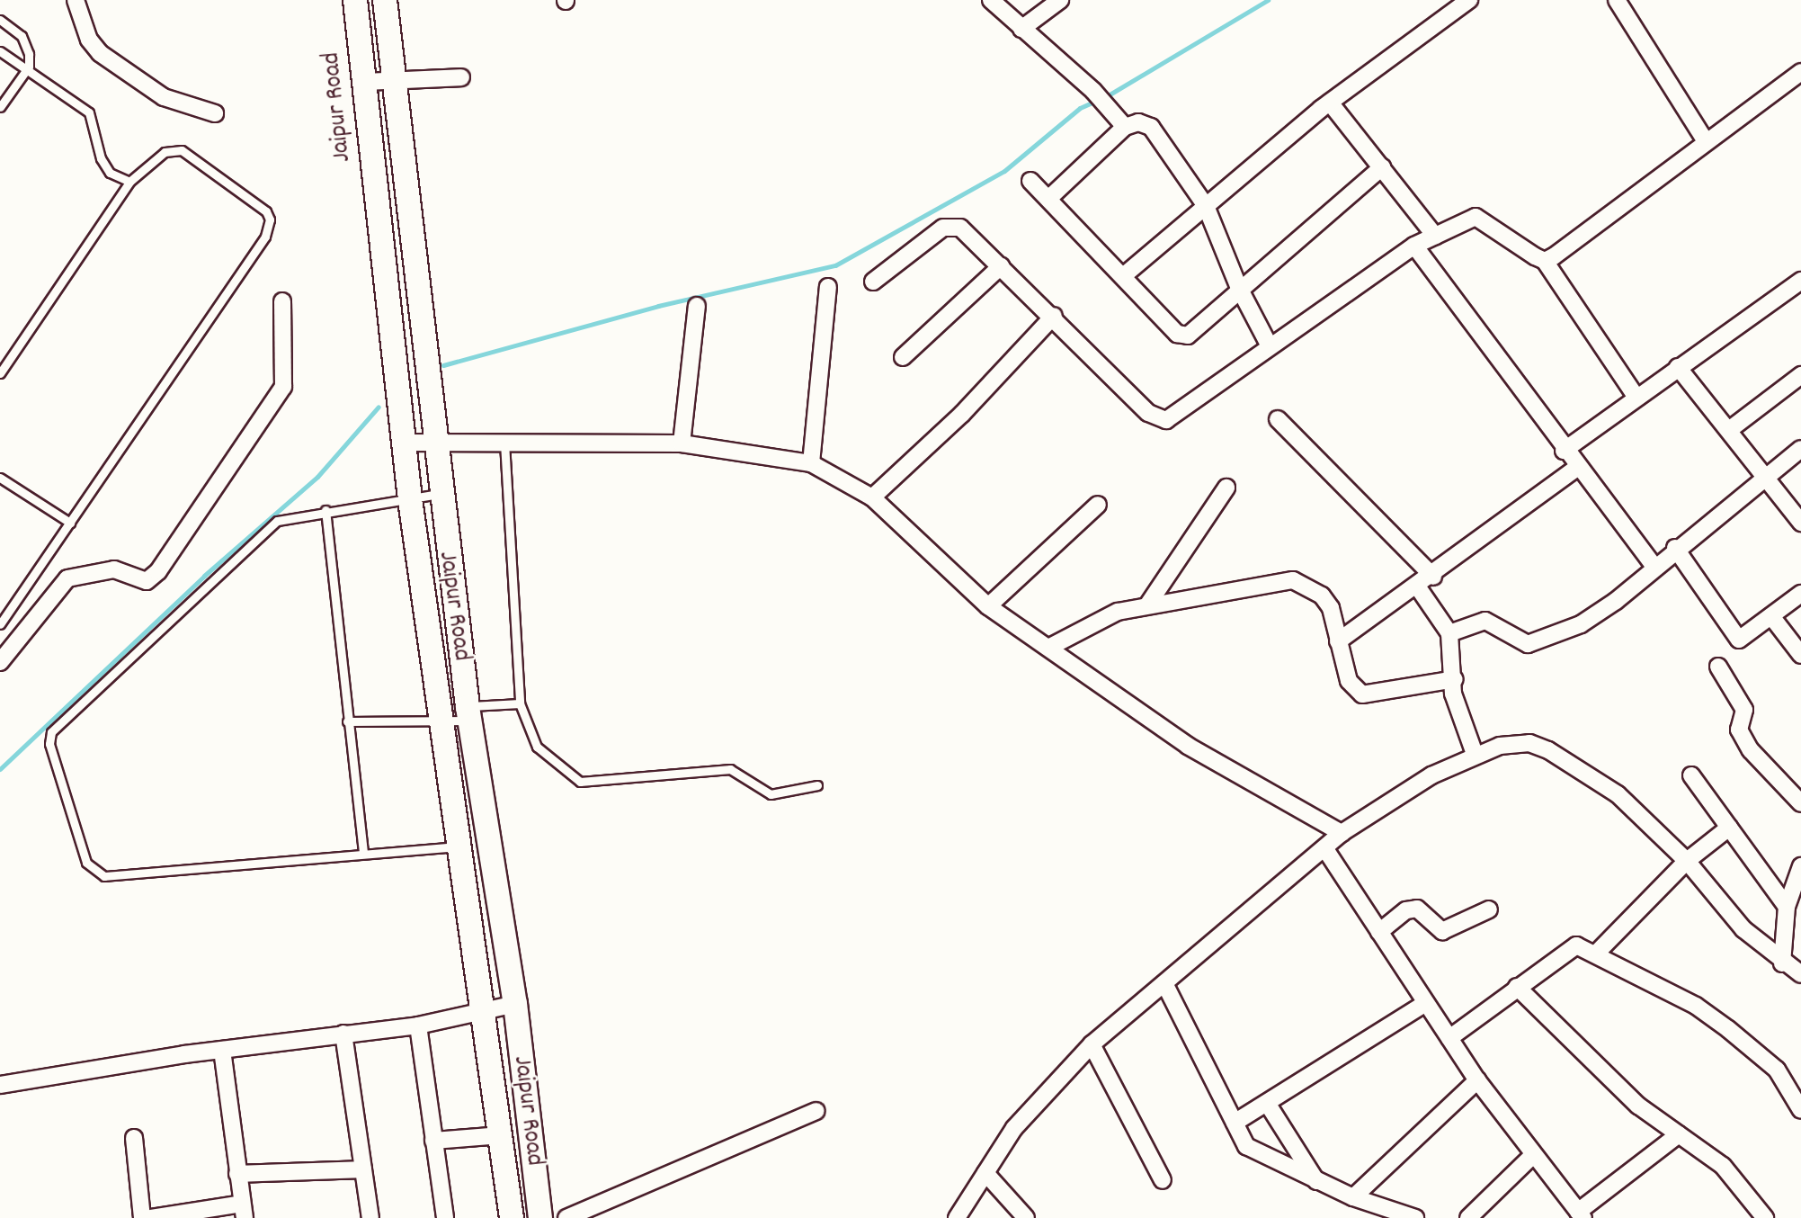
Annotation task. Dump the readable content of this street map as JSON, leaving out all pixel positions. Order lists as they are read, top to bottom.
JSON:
{
  "streets": {
    "main road": ["Jaipur Road"]
  }
}
